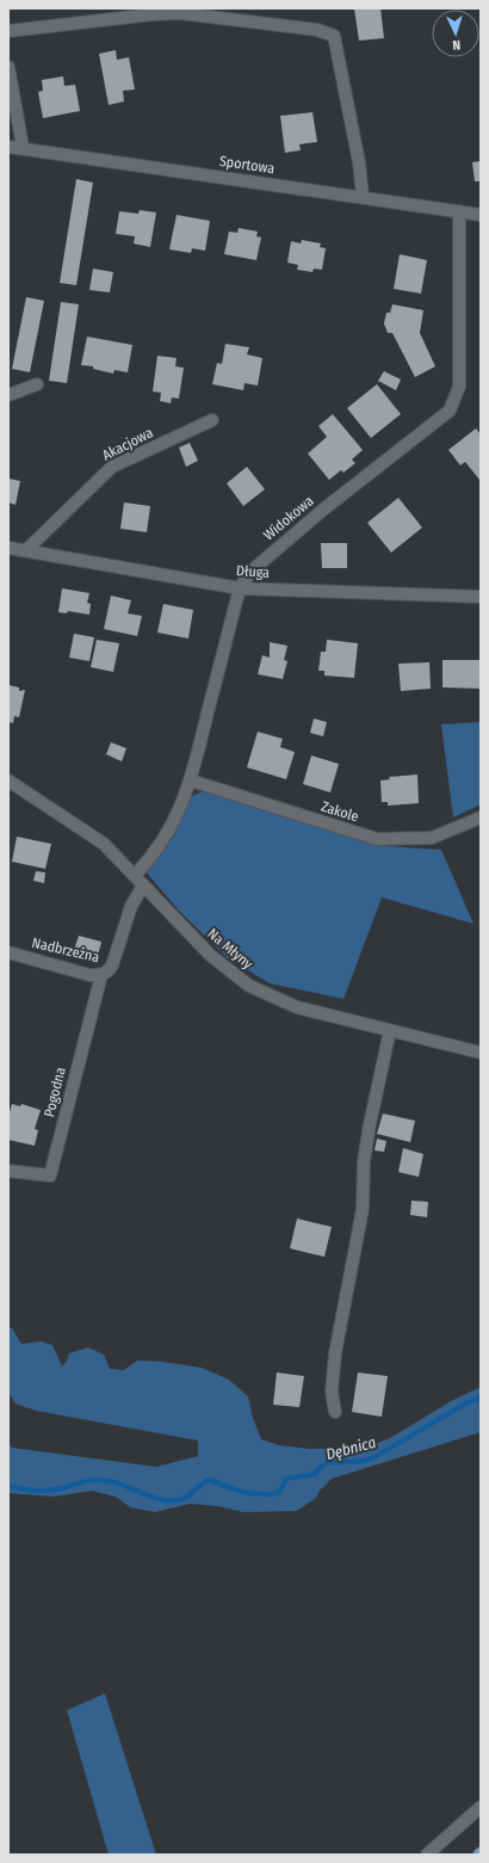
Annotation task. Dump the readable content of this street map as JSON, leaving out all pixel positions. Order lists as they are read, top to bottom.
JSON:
{
  "streets": {
    "street": [
      "Sportowa",
      "Akacjowa",
      "Widokowa",
      "Długa",
      "Zakole",
      "Na Młyny",
      "Nadbrzeżna",
      "Pogodna"
    ]
  },
  "crossings": [
    ["Sportowa", "Widokowa"],
    ["Akacjowa", "Długa"],
    ["Widokowa", "Długa"],
    ["Widokowa", "Zakole"],
    ["Widokowa", "Na Młyny"],
    ["Na Młyny", "Nadbrzeżna"],
    ["Nadbrzeżna", "Pogodna"]
  ],
  "water": ["Dębnica"],
  "north": "bottom"
}
